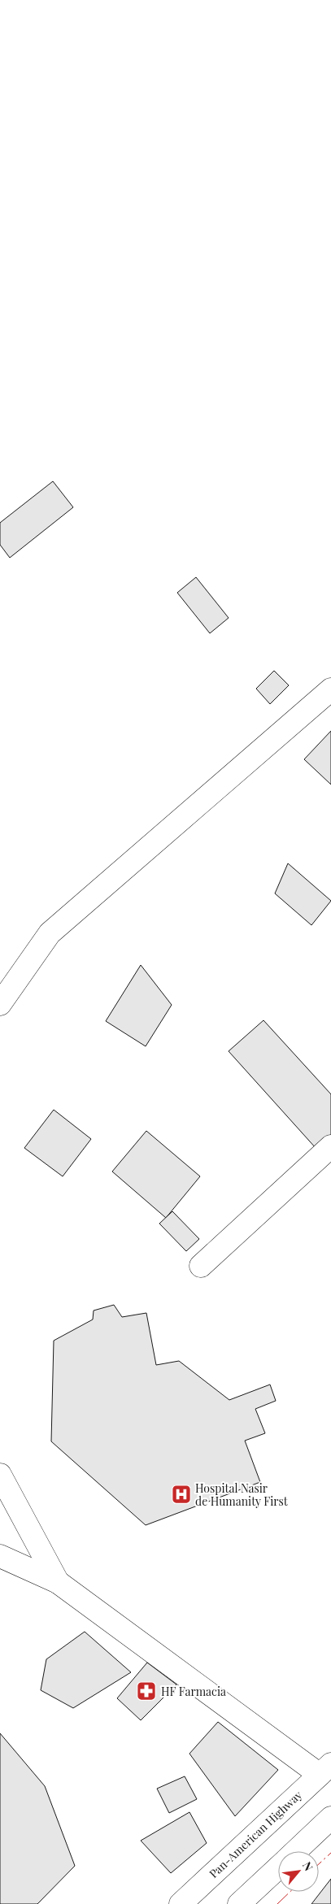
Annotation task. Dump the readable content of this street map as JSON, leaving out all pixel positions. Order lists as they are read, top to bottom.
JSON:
{
  "streets": {
    "main road": ["Pan-American Highway"]
  },
  "places": {
    "hospital": ["Hospital Nasir de Humanity First"],
    "pharmacy": ["HF Farmacia"]
  },
  "north": "top right"
}
